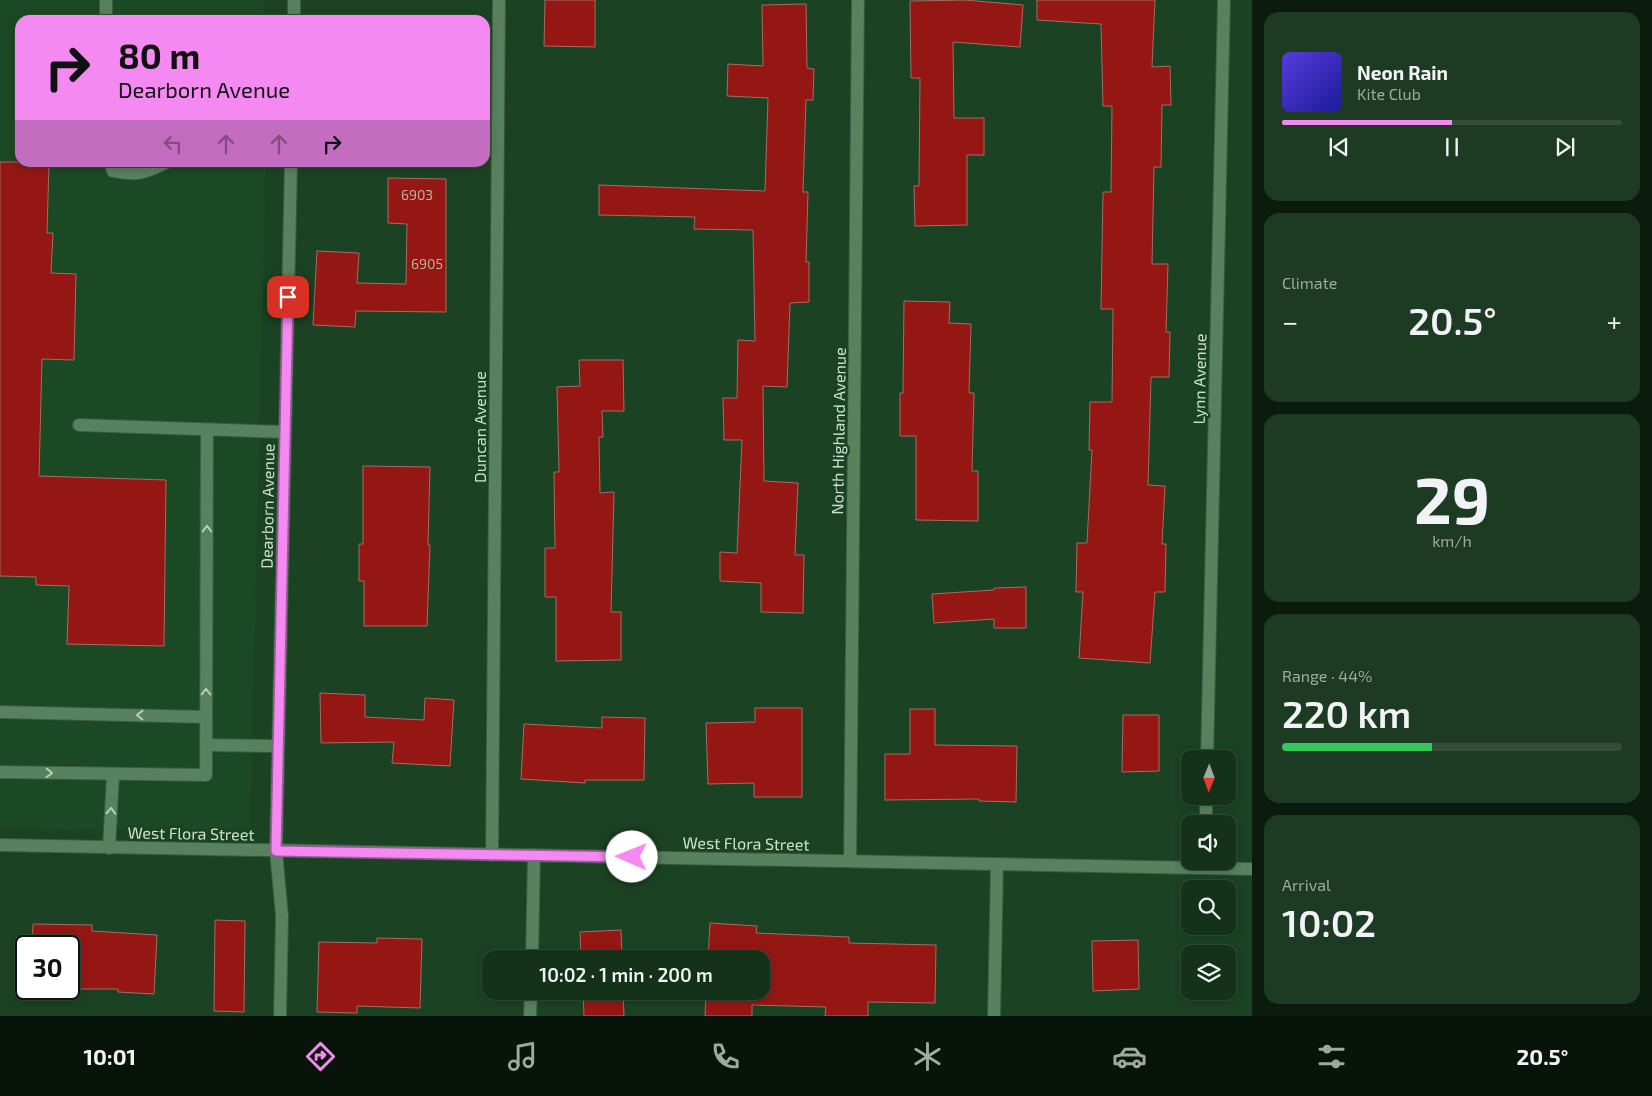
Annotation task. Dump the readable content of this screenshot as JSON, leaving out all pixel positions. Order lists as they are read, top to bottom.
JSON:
{
  "streets": {
    "street": [
      "Lynn Avenue",
      "Duncan Avenue",
      "North Highland Avenue",
      "Dearborn Avenue",
      "West Flora Street"
    ]
  },
  "crossings": [
    ["Duncan Avenue", "West Flora Street"],
    ["North Highland Avenue", "West Flora Street"],
    ["Dearborn Avenue", "West Flora Street"]
  ],
  "house_numbers": ["6903", "6905"],
  "north": "bottom",
  "page": {
    "turn": ["80 m", "Dearborn Avenue"],
    "song": ["Neon Rain", "Kite Club"],
    "tile": [
      "Climate",
      ["29", "km/h"],
      ["Range · 44%", "220 km"],
      ["Arrival", "10:02"]
    ],
    "heat": ["−", "20.5°", "+"],
    "limit": "30",
    "trip": "10:02 · 1 min · 200 m",
    "tabs": ["10:01", "20.5°"]
  }
}
